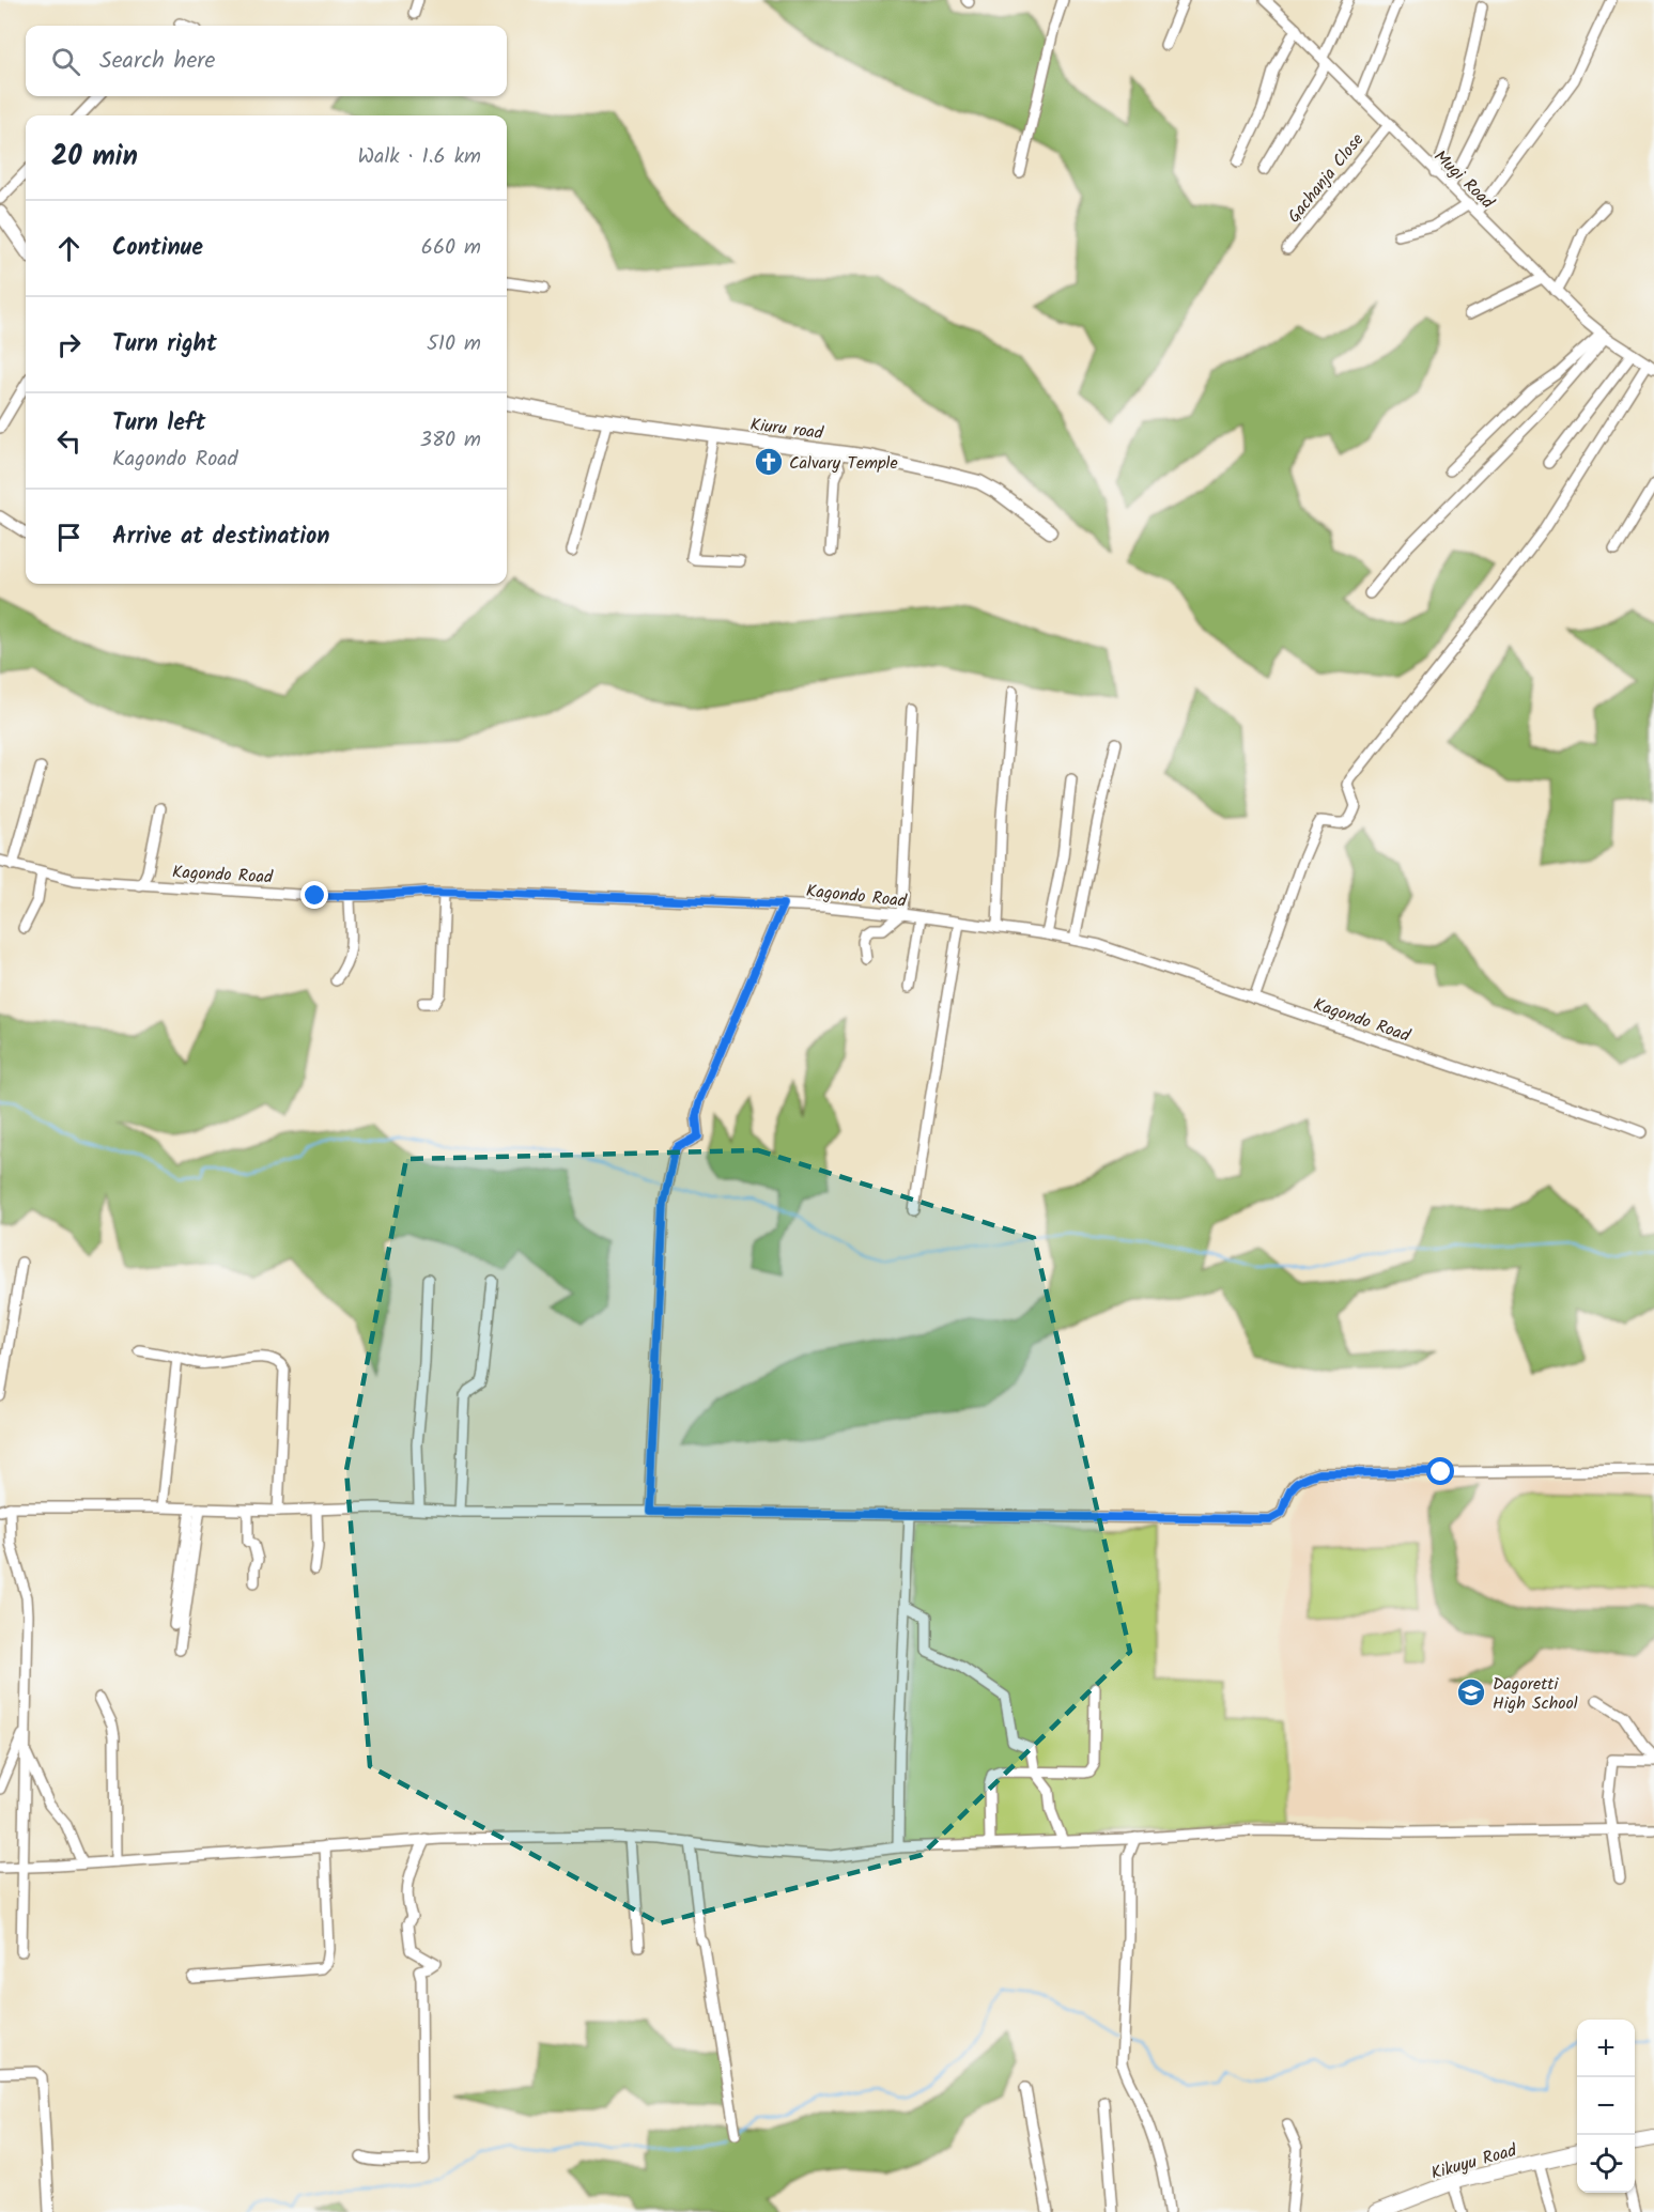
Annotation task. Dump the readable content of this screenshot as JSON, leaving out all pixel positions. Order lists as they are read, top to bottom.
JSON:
{
  "streets": {
    "main road": ["Kikuyu Road"],
    "street": [
      "Gachanja Close",
      "Mugi Road",
      "Kiuru road",
      "Kagondo Road"
    ]
  },
  "crossings": [
    ["Gachanja Close", "Mugi Road"]
  ],
  "places": {
    "church": ["Calvary Temple"],
    "school or university": ["Dagoretti High School"]
  },
  "page": {
    "search": "Search here",
    "heading": ["20 min", "Walk · 1.6 km"],
    "list": [
      ["Continue", "660 m"],
      ["Turn right", "510 m"],
      ["Turn left", "Kagondo Road", "380 m"],
      "Arrive at destination"
    ],
    "map_buttons": ["+", "−"]
  }
}
